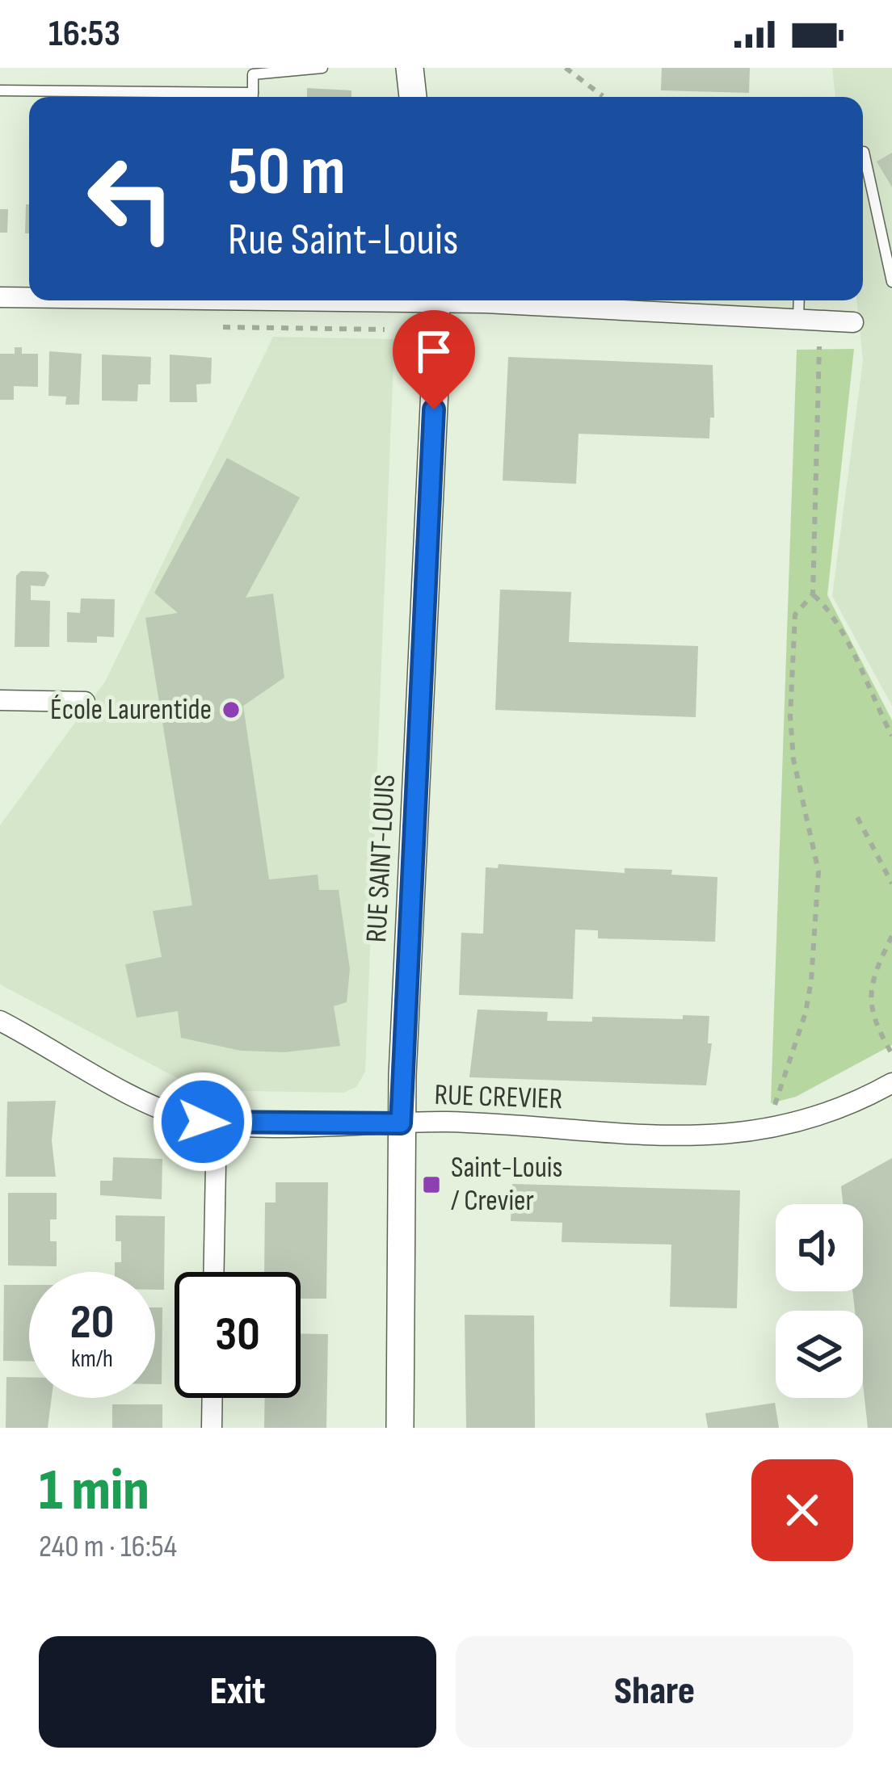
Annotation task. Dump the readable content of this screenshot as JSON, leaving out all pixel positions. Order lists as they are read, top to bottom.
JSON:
{
  "streets": {
    "street": ["RUE SAINT-LOUIS", "RUE CREVIER"]
  },
  "crossings": [
    ["RUE SAINT-LOUIS", "RUE CREVIER"]
  ],
  "places": {
    "other": ["École Laurentide"],
    "transit": ["Saint-Louis / Crevier"]
  },
  "page": {
    "status": "16:53",
    "turn": ["50 m", "Rue Saint-Louis"],
    "speed": "20 km/h",
    "limit": "30",
    "heading": ["1 min", "240 m · 16:54"],
    "buttons": ["Exit", "Share"]
  }
}
